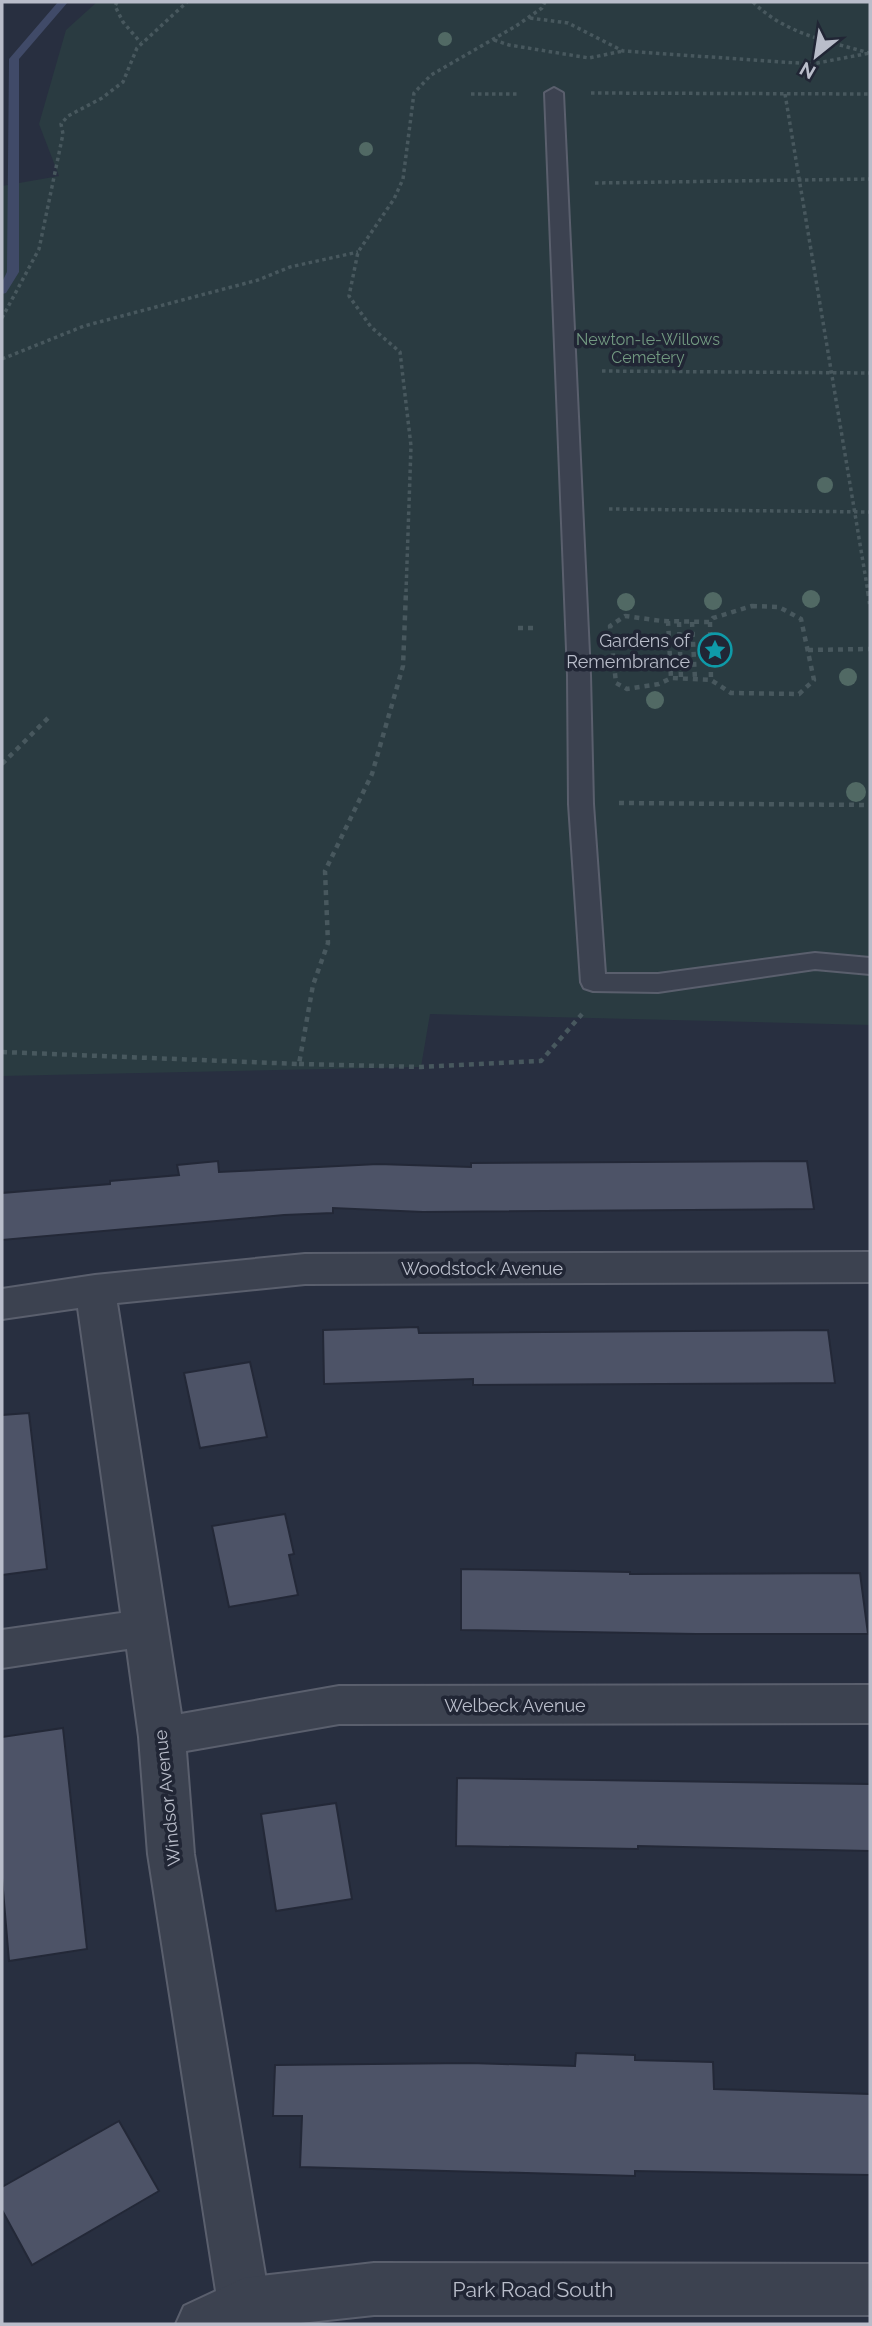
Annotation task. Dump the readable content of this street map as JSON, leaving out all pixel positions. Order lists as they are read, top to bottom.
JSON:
{
  "streets": {
    "street": [
      "Woodstock Avenue",
      "Welbeck Avenue",
      "Windsor Avenue",
      "Park Road South"
    ]
  },
  "crossings": [
    ["Woodstock Avenue", "Windsor Avenue"],
    ["Welbeck Avenue", "Windsor Avenue"],
    ["Windsor Avenue", "Park Road South"]
  ],
  "parks": ["Newton-le-Willows Cemetery"],
  "places": {
    "place": ["Gardens of Remembrance"]
  },
  "north": "bottom left"
}
